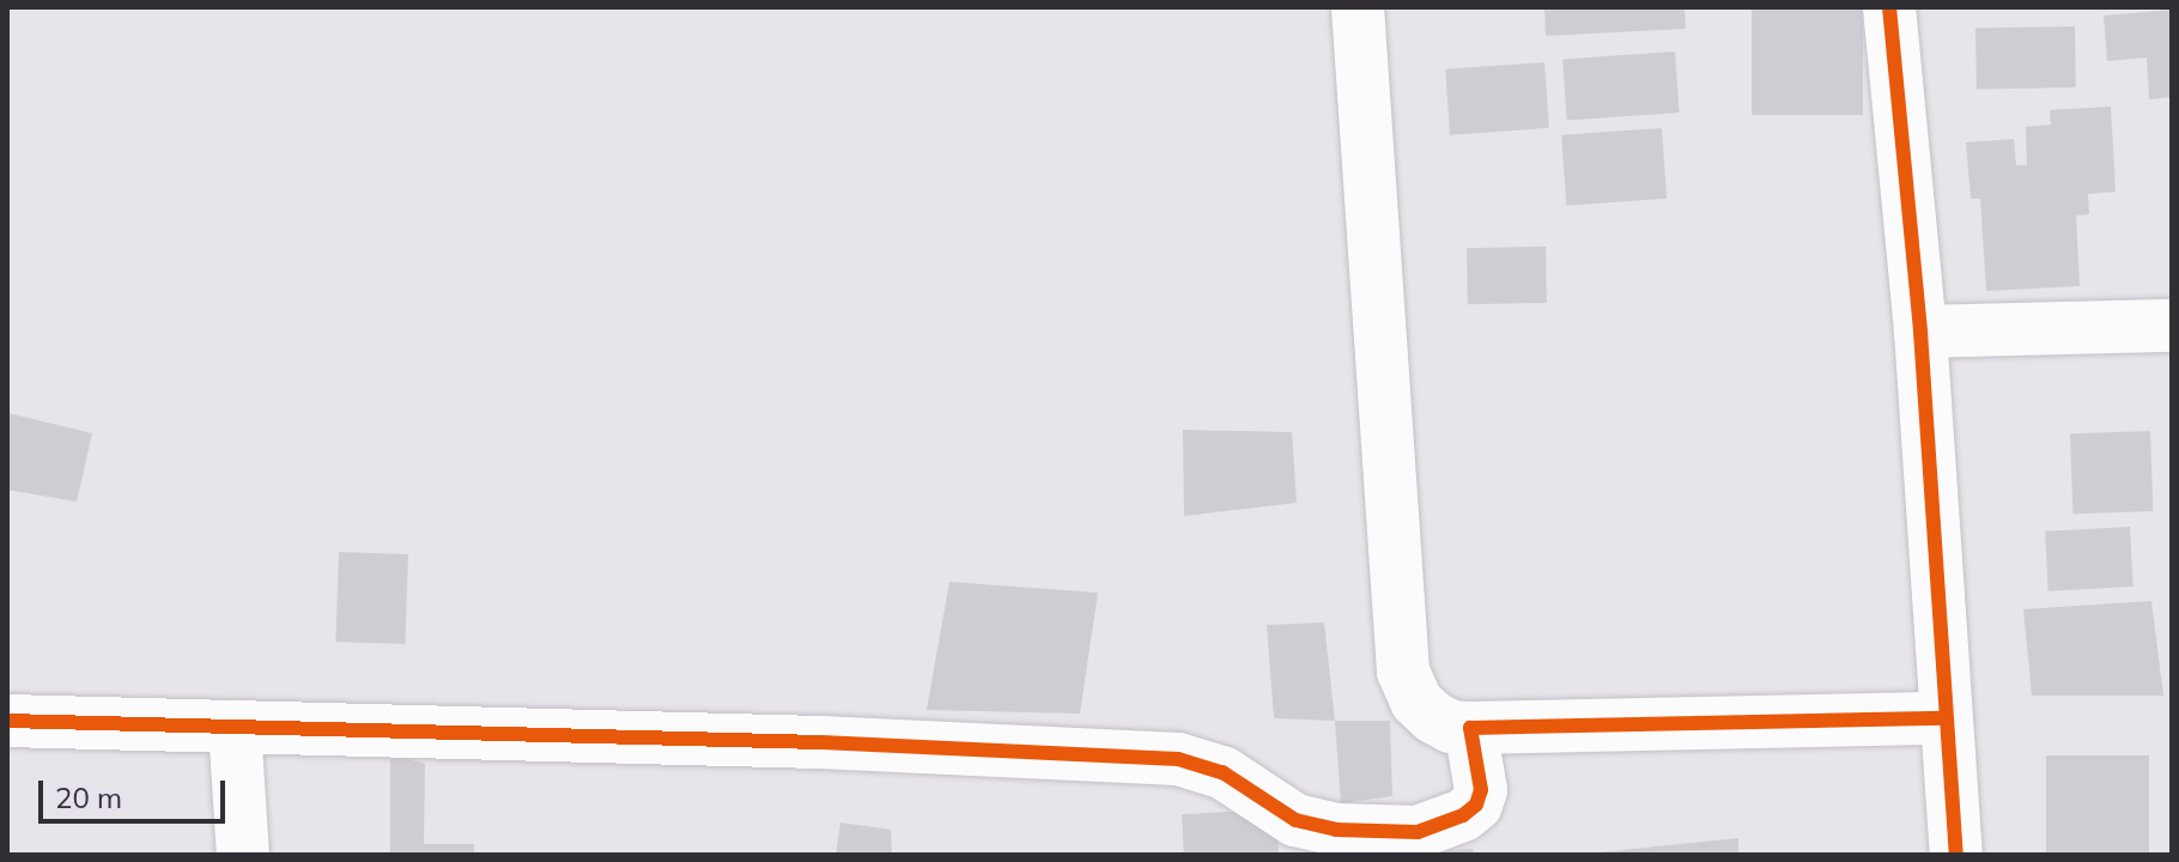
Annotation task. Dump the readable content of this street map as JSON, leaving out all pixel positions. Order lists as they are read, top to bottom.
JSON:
{
  "scale_bar": "20 m"
}
